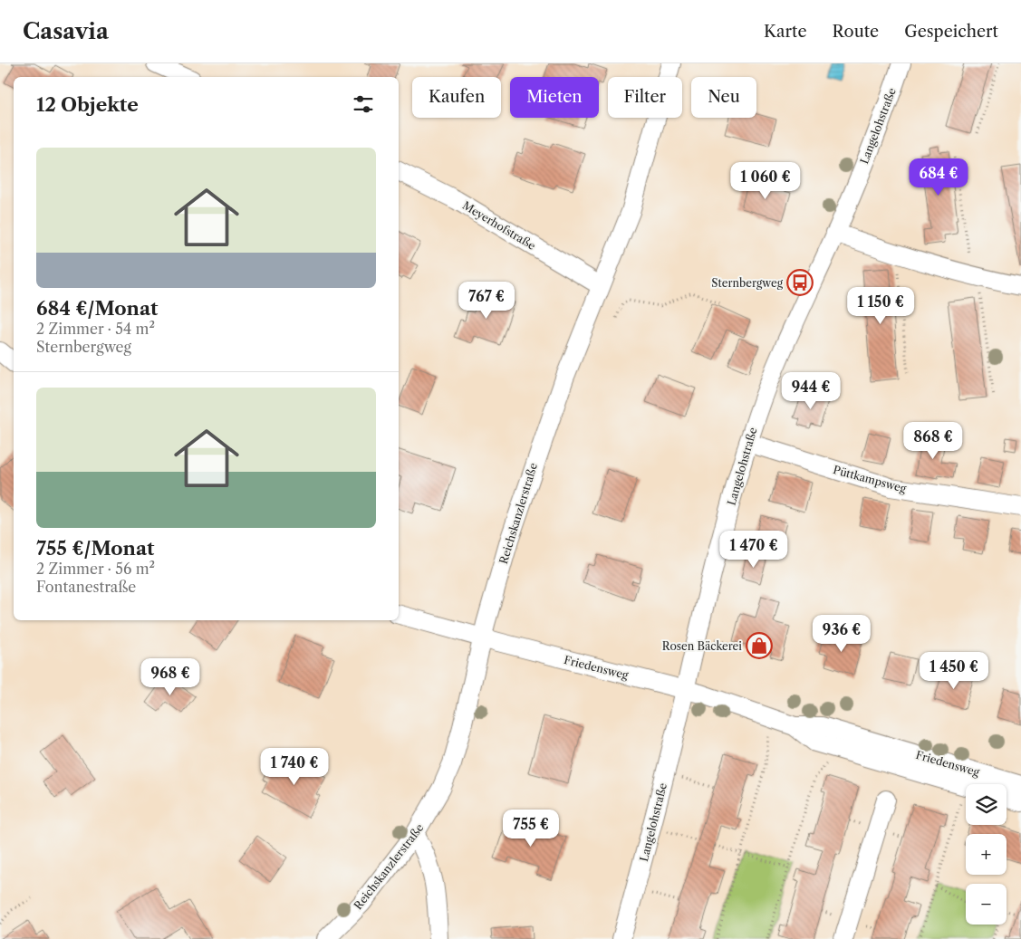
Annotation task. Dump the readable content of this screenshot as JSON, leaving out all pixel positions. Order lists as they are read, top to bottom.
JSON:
{
  "streets": {
    "street": [
      "Langelohstraße",
      "Meyerhofstraße",
      "Püttkampsweg",
      "Reichskanzlerstraße",
      "Friedensweg"
    ]
  },
  "crossings": [
    ["Langelohstraße", "Püttkampsweg"],
    ["Langelohstraße", "Friedensweg"],
    ["Meyerhofstraße", "Reichskanzlerstraße"],
    ["Reichskanzlerstraße", "Friedensweg"]
  ],
  "places": {
    "bus stop": ["Sternbergweg"],
    "shop": ["Rosen Bäckerei"]
  },
  "page": {
    "header": "Casavia",
    "nav": ["Karte", "Route", "Gespeichert"],
    "chip": [
      "Kaufen",
      "Mieten",
      "Filter",
      "Neu"
    ],
    "heading": "12 Objekte",
    "list": [
      {
        "name": "684 €/Monat",
        "note": "2 Zimmer · 54 m² · Sternbergweg"
      },
      {
        "name": "755 €/Monat",
        "note": "2 Zimmer · 56 m² · Fontanestraße"
      }
    ],
    "price": [
      "684 €",
      "1 060 €",
      "767 €",
      "1 150 €",
      "944 €",
      "868 €",
      "1 470 €",
      "936 €",
      "1 450 €",
      "968 €",
      "1 740 €",
      "755 €"
    ],
    "map_buttons": ["+", "−"]
  }
}
